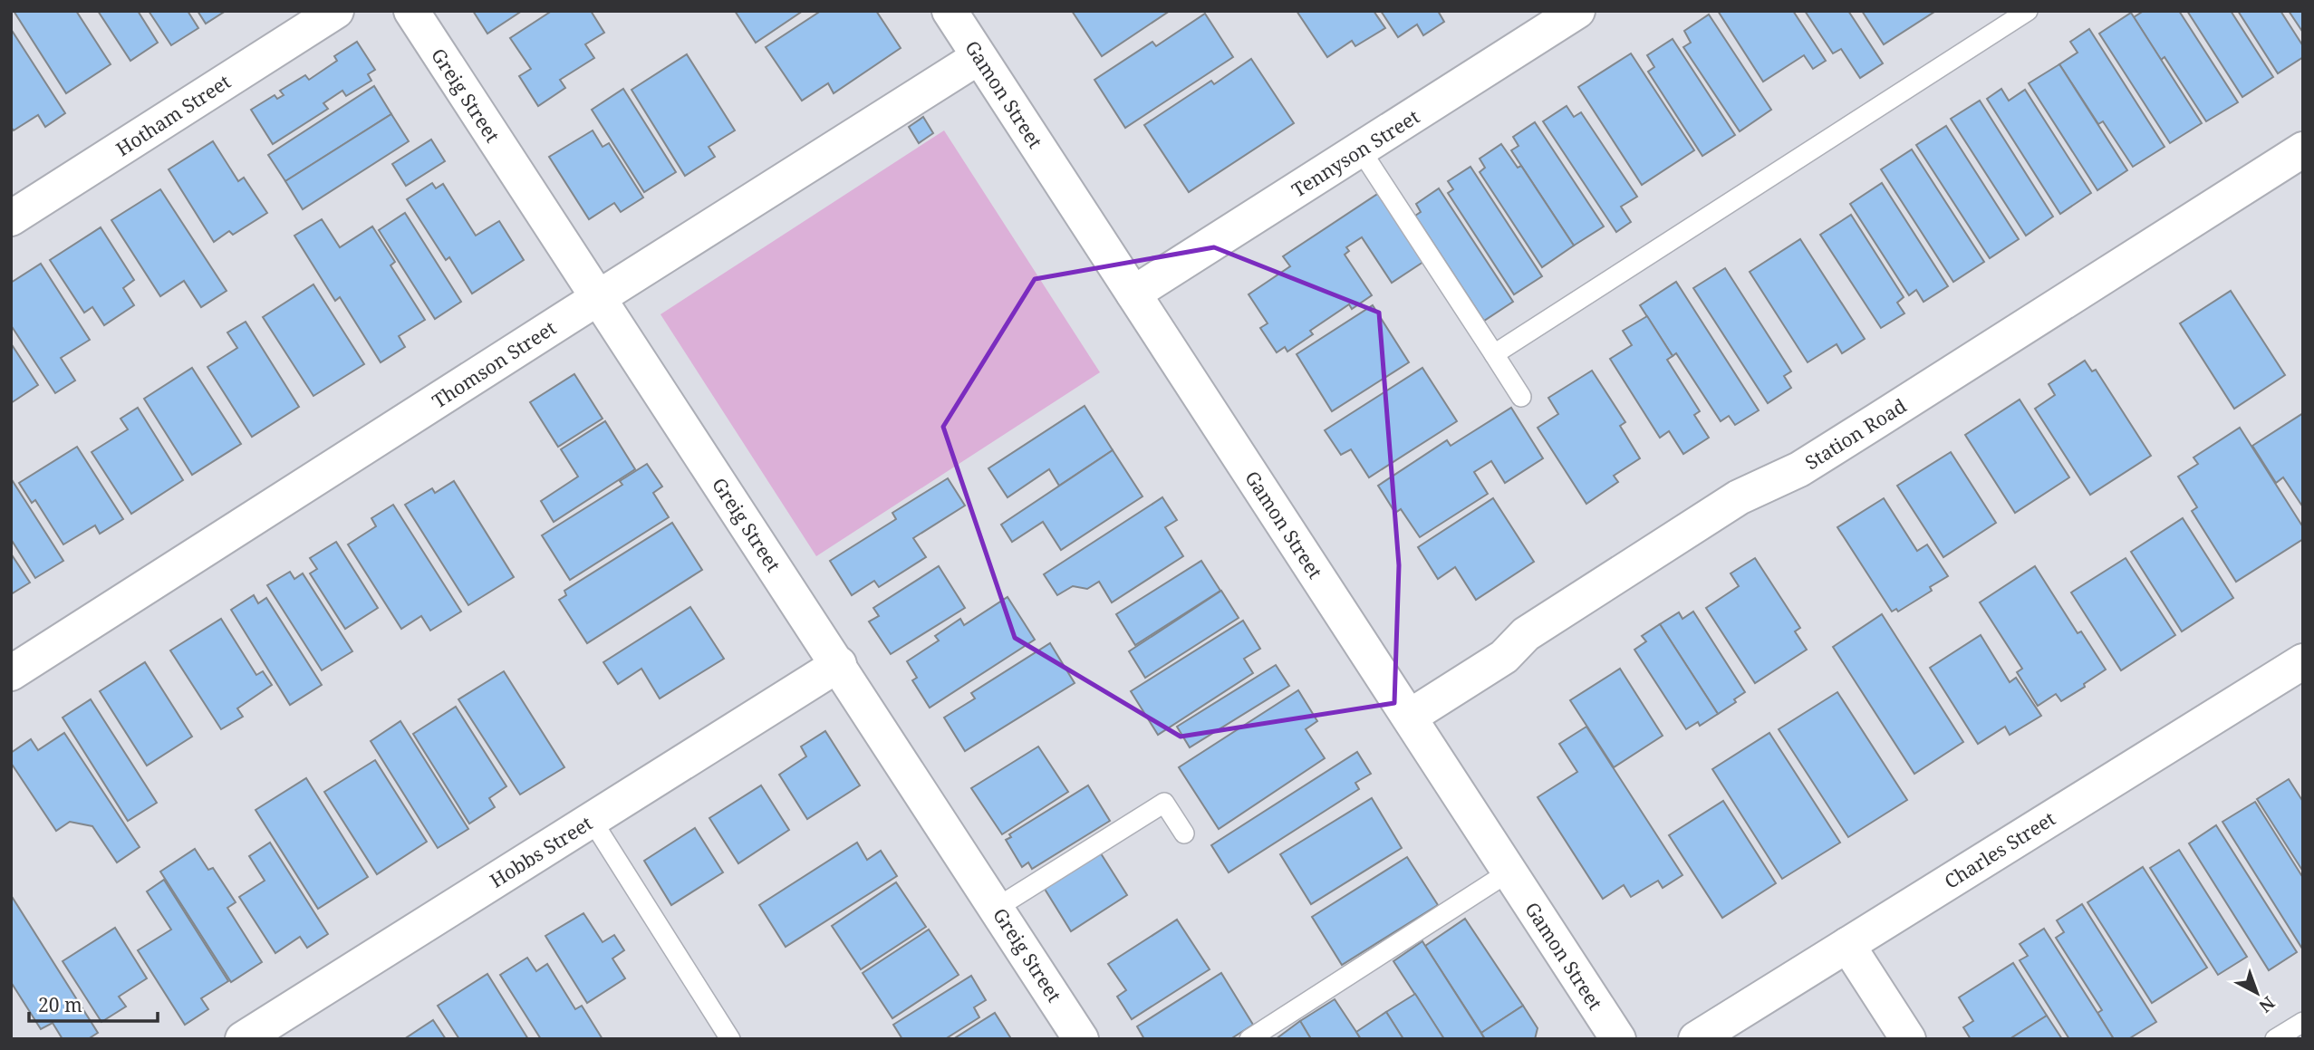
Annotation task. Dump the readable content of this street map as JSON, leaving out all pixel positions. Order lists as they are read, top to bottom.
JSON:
{
  "streets": {
    "street": [
      "Gamon Street",
      "Greig Street",
      "Hotham Street",
      "Tennyson Street",
      "Thomson Street",
      "Station Road",
      "Charles Street",
      "Hobbs Street"
    ]
  },
  "crossings": [
    ["Gamon Street", "Tennyson Street"],
    ["Gamon Street", "Thomson Street"],
    ["Gamon Street", "Station Road"],
    ["Greig Street", "Thomson Street"],
    ["Greig Street", "Hobbs Street"]
  ],
  "scale_bar": "20 m",
  "north": "bottom right"
}
